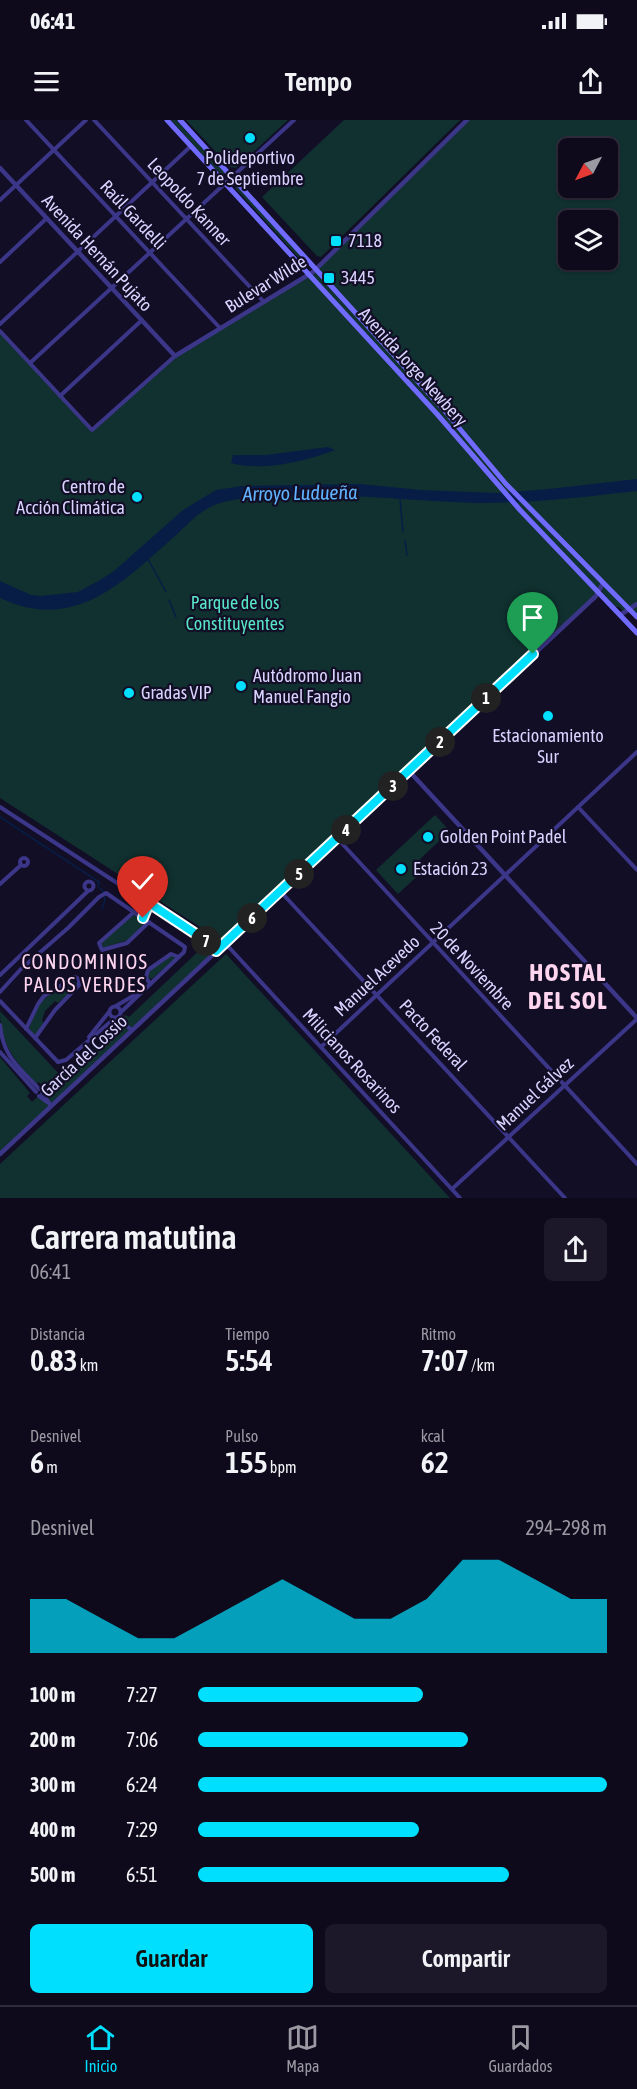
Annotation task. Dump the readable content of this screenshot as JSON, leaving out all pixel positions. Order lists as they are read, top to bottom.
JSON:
{
  "streets": {
    "main road": ["Avenida Jorge Newbery"],
    "street": [
      "Leopoldo Kanner",
      "Raúl Gardelli",
      "Avenida Hernán Pujato",
      "Bulevar Wilde",
      "20 de Noviembre",
      "Manuel Acevedo",
      "Pacto Federal",
      "García del Cossio",
      "Milicianos Rosarinos",
      "Manuel Gálvez"
    ]
  },
  "crossings": [
    ["Leopoldo Kanner", "Bulevar Wilde"],
    ["Raúl Gardelli", "Bulevar Wilde"],
    ["Avenida Hernán Pujato", "Bulevar Wilde"],
    ["Bulevar Wilde", "Avenida Jorge Newbery"],
    ["Avenida Jorge Newbery", "García del Cossio"],
    ["20 de Noviembre", "Manuel Acevedo"],
    ["20 de Noviembre", "García del Cossio"],
    ["20 de Noviembre", "Manuel Gálvez"],
    ["Manuel Acevedo", "Pacto Federal"],
    ["Manuel Acevedo", "Milicianos Rosarinos"],
    ["Pacto Federal", "García del Cossio"],
    ["Pacto Federal", "Manuel Gálvez"],
    ["García del Cossio", "Milicianos Rosarinos"],
    ["Milicianos Rosarinos", "Manuel Gálvez"]
  ],
  "districts": ["CONDOMINIOS PALOS VERDES", "HOSTAL DEL SOL"],
  "water": ["Arroyo Ludueña"],
  "parks": ["Parque de los Constituyentes"],
  "places": {
    "other": [
      "Polideportivo 7 de Septiembre",
      "Centro de Acción Climática",
      "Autódromo Juan Manuel Fangio",
      "Gradas VIP",
      "Estacionamiento Sur",
      "Golden Point Padel",
      "Estación 23"
    ],
    "transit": ["7118", "3445"]
  },
  "north": "bottom left",
  "page": {
    "status": "06:41",
    "header": "Tempo",
    "pins": [
      "1",
      "2",
      "3",
      "4",
      "5",
      "6",
      "7"
    ],
    "heading": ["Carrera matutina", "06:41"],
    "stats": [
      ["Distancia", "0.83 km"],
      ["Tiempo", "5:54"],
      ["Ritmo", "7:07 /km"],
      ["Desnivel", "6 m"],
      ["Pulso", "155 bpm"],
      ["kcal", "62"]
    ],
    "chart": ["Desnivel", "294–298 m"],
    "list": [
      {
        "name": "100 m",
        "note": "7:27"
      },
      {
        "name": "200 m",
        "note": "7:06"
      },
      {
        "name": "300 m",
        "note": "6:24"
      },
      {
        "name": "400 m",
        "note": "7:29"
      },
      {
        "name": "500 m",
        "note": "6:51"
      }
    ],
    "buttons": ["Guardar", "Compartir"],
    "tabs": ["Inicio", "Mapa", "Guardados"]
  }
}
